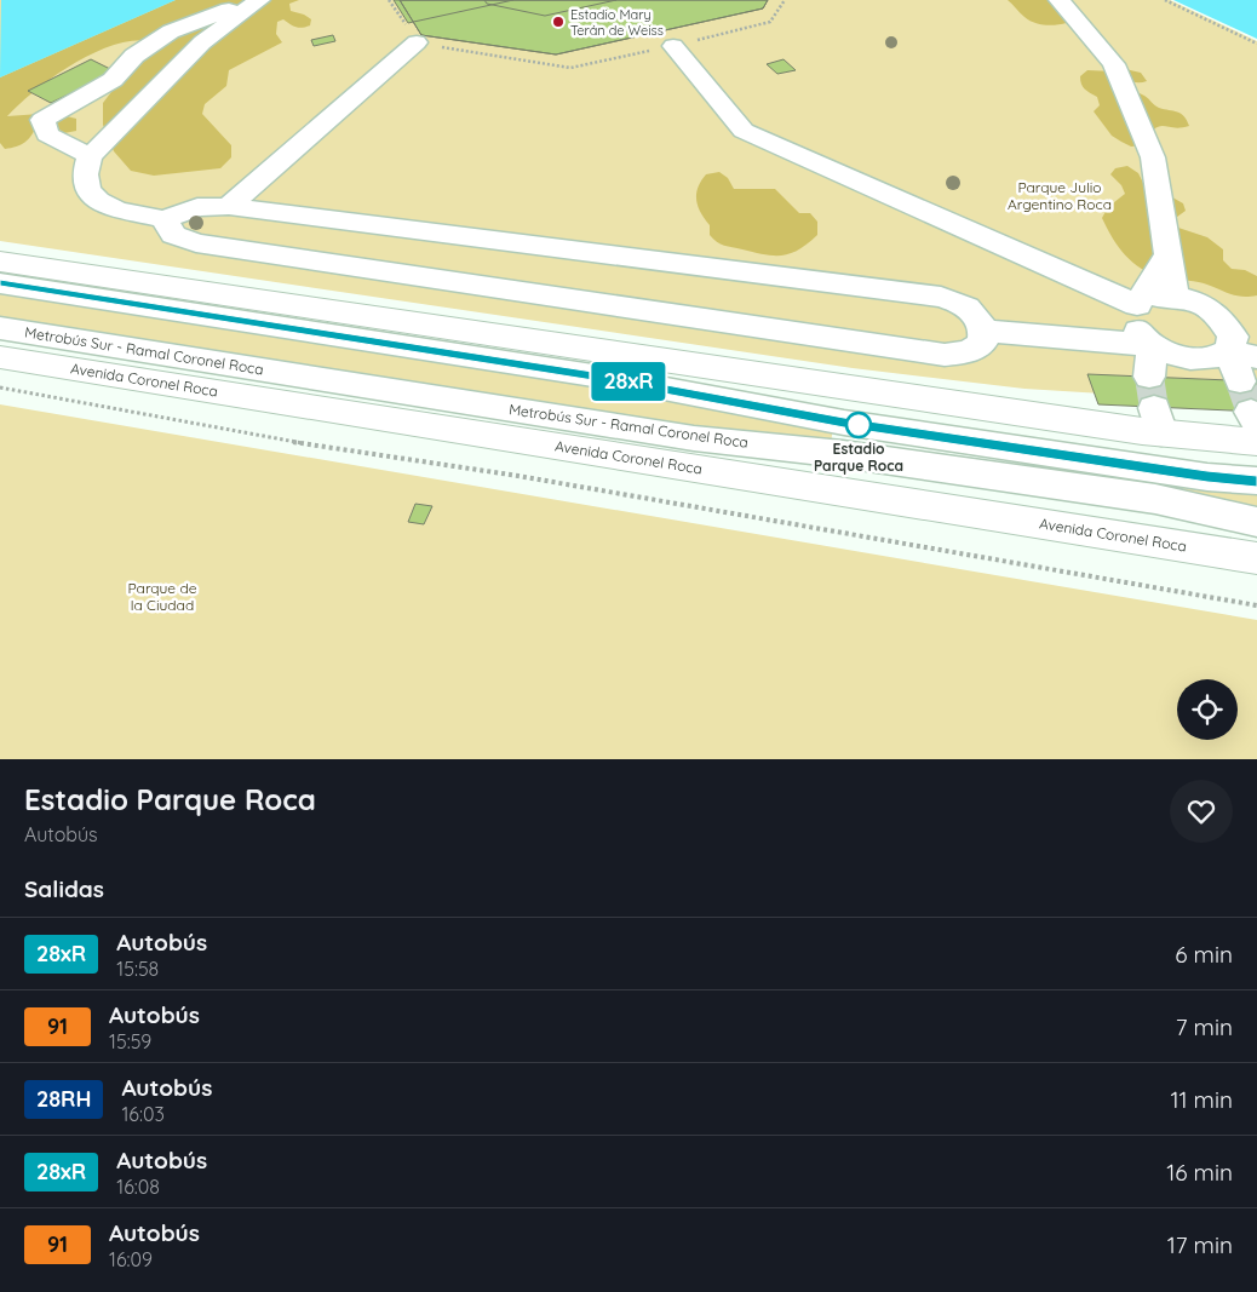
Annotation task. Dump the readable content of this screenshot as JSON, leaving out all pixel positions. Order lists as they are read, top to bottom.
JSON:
{
  "streets": {
    "main road": ["Avenida Coronel Roca"],
    "lane": ["Metrobús Sur - Ramal Coronel Roca"]
  },
  "parks": ["Parque Julio Argentino Roca", "Parque de la Ciudad"],
  "places": ["Estadio Mary Terán de Weiss", "Estadio Parque Roca"],
  "lines": ["bus line 28xR"],
  "page": {
    "on_map": "28xR",
    "heading": [
      ["Estadio Parque Roca", "Autobús"],
      "Salidas"
    ],
    "list": [
      {
        "mark": "28xR",
        "name": "Autobús",
        "note": "15:58",
        "value": "6 min"
      },
      {
        "mark": "91",
        "name": "Autobús",
        "note": "15:59",
        "value": "7 min"
      },
      {
        "mark": "28RH",
        "name": "Autobús",
        "note": "16:03",
        "value": "11 min"
      },
      {
        "mark": "28xR",
        "name": "Autobús",
        "note": "16:08",
        "value": "16 min"
      },
      {
        "mark": "91",
        "name": "Autobús",
        "note": "16:09",
        "value": "17 min"
      }
    ]
  }
}
